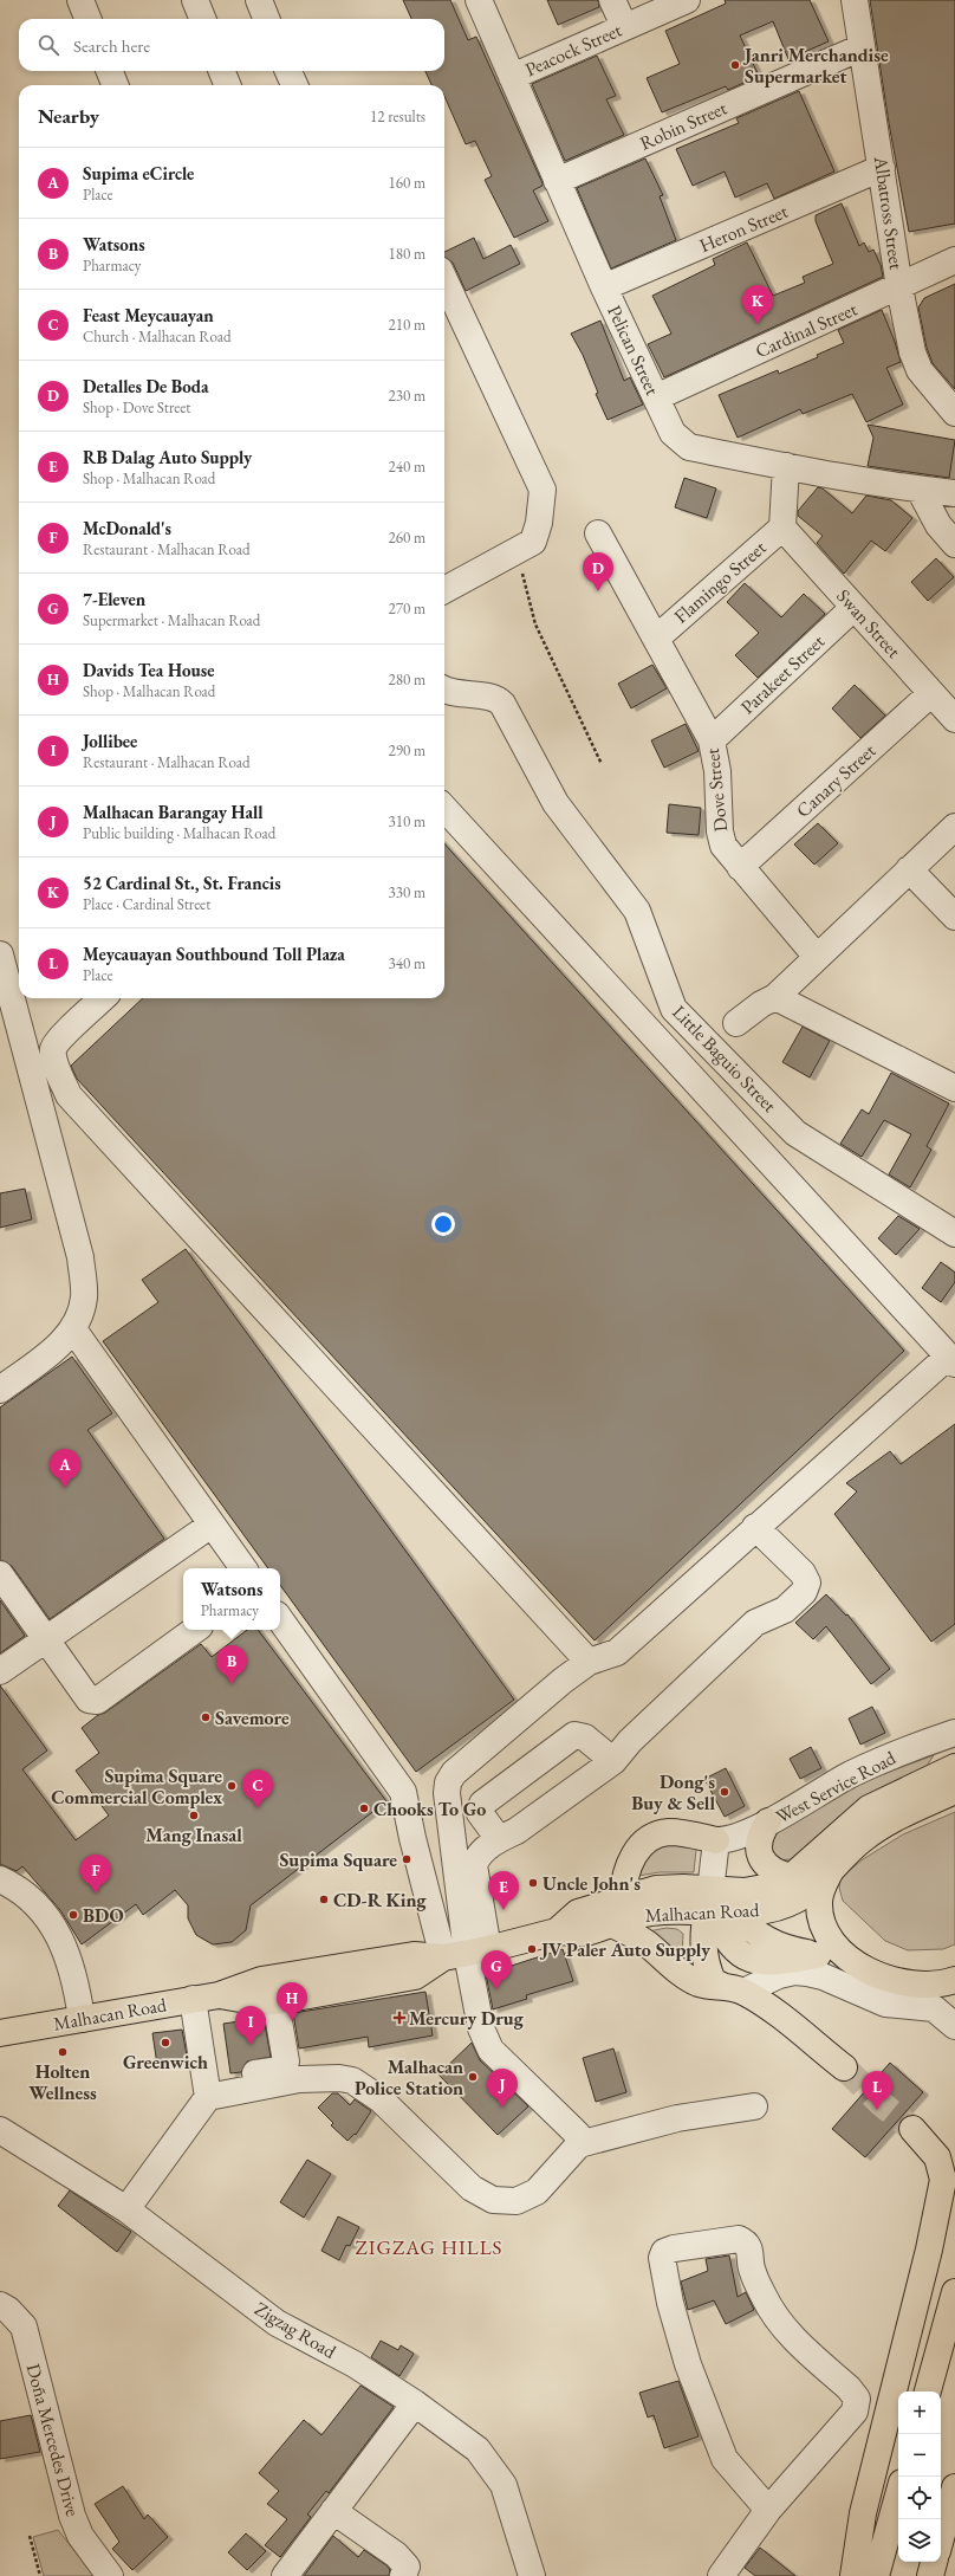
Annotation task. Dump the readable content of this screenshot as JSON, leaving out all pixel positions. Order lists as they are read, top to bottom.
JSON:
{
  "streets": {
    "main road": ["Malhacan Road"],
    "street": [
      "Peacock Street",
      "Robin Street",
      "Albatross Street",
      "Heron Street",
      "Cardinal Street",
      "Pelican Street",
      "Flamingo Street",
      "Swan Street",
      "Parakeet Street",
      "Canary Street",
      "Dove Street",
      "Little Baguio Street",
      "West Service Road",
      "Zigzag Road",
      "Doña Mercedes Drive"
    ]
  },
  "crossings": [
    ["Peacock Street", "Pelican Street"],
    ["Robin Street", "Albatross Street"],
    ["Robin Street", "Pelican Street"],
    ["Albatross Street", "Heron Street"],
    ["Albatross Street", "Cardinal Street"],
    ["Heron Street", "Pelican Street"],
    ["Cardinal Street", "Pelican Street"],
    ["Flamingo Street", "Swan Street"],
    ["Flamingo Street", "Dove Street"],
    ["Swan Street", "Parakeet Street"],
    ["Swan Street", "Canary Street"],
    ["Parakeet Street", "Dove Street"],
    ["Canary Street", "Dove Street"]
  ],
  "districts": ["ZIGZAG HILLS"],
  "places": {
    "other": [
      "Janri Merchandise Supermarket",
      "Savemore",
      "Supima Square Commercial Complex",
      "Dong's Buy & Sell",
      "Chooks To Go",
      "Mang Inasal",
      "Supima Square",
      "Uncle John's",
      "CD-R King",
      "BDO",
      "JV Paler Auto Supply",
      "Greenwich",
      "Holten Wellness",
      "Malhacan Police Station"
    ],
    "health": ["Mercury Drug"]
  },
  "page": {
    "search": "Search here",
    "heading": ["Nearby", "12 results"],
    "list": [
      {
        "mark": "A",
        "name": "Supima eCircle",
        "note": "Place",
        "value": "160 m"
      },
      {
        "mark": "B",
        "name": "Watsons",
        "note": "Pharmacy",
        "value": "180 m"
      },
      {
        "mark": "C",
        "name": "Feast Meycauayan",
        "note": "Church · Malhacan Road",
        "value": "210 m"
      },
      {
        "mark": "D",
        "name": "Detalles De Boda",
        "note": "Shop · Dove Street",
        "value": "230 m"
      },
      {
        "mark": "E",
        "name": "RB Dalag Auto Supply",
        "note": "Shop · Malhacan Road",
        "value": "240 m"
      },
      {
        "mark": "F",
        "name": "McDonald's",
        "note": "Restaurant · Malhacan Road",
        "value": "260 m"
      },
      {
        "mark": "G",
        "name": "7-Eleven",
        "note": "Supermarket · Malhacan Road",
        "value": "270 m"
      },
      {
        "mark": "H",
        "name": "Davids Tea House",
        "note": "Shop · Malhacan Road",
        "value": "280 m"
      },
      {
        "mark": "I",
        "name": "Jollibee",
        "note": "Restaurant · Malhacan Road",
        "value": "290 m"
      },
      {
        "mark": "J",
        "name": "Malhacan Barangay Hall",
        "note": "Public building · Malhacan Road",
        "value": "310 m"
      },
      {
        "mark": "K",
        "name": "52 Cardinal St., St. Francis",
        "note": "Place · Cardinal Street",
        "value": "330 m"
      },
      {
        "mark": "L",
        "name": "Meycauayan Southbound Toll Plaza",
        "note": "Place",
        "value": "340 m"
      }
    ],
    "pins": [
      "K",
      "D",
      "A",
      "B",
      "C",
      "F",
      "E",
      "G",
      "H",
      "I",
      "J",
      "L"
    ],
    "popup": ["Watsons", "Pharmacy"],
    "map_buttons": ["+", "−"]
  }
}
